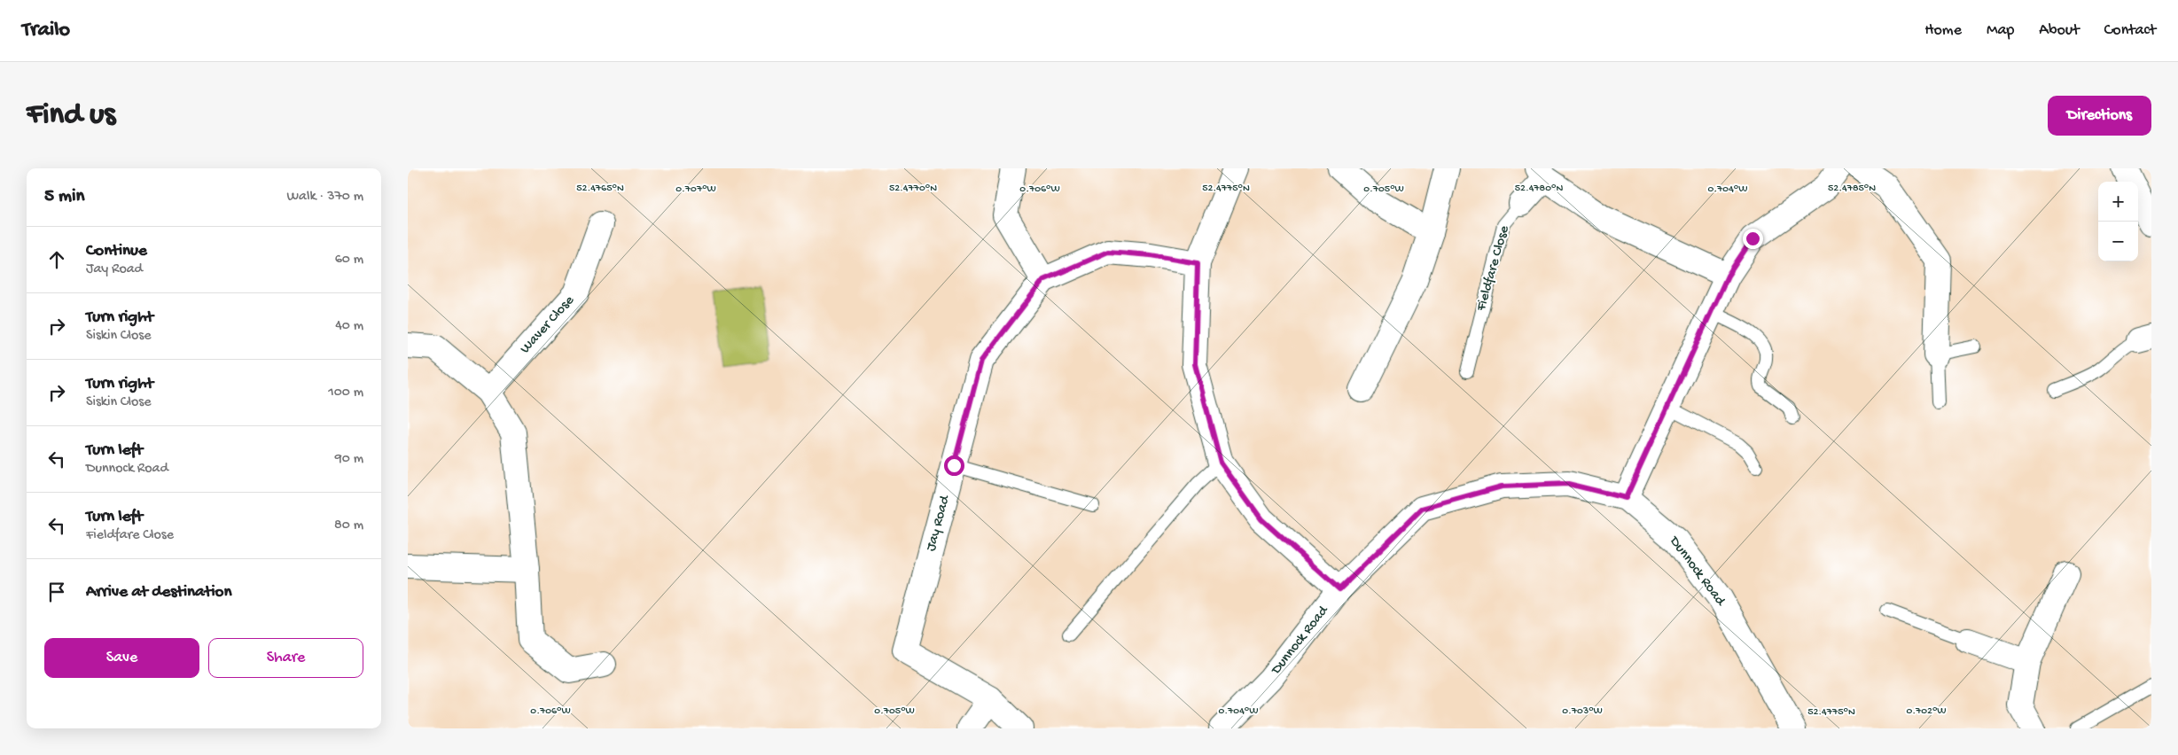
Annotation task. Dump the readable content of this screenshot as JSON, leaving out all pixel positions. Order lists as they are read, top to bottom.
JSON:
{
  "streets": {
    "street": [
      "Fieldfare Close",
      "Waver Close",
      "Jay Road",
      "Dunnock Road"
    ]
  },
  "page": {
    "header": "Trailo",
    "nav": [
      "Home",
      "Map",
      "About",
      "Contact"
    ],
    "buttons": [
      "Directions",
      ["Save", "Share"]
    ],
    "title": "Find us",
    "heading": ["5 min", "Walk · 370 m"],
    "map_buttons": ["+", "−"],
    "list": [
      ["Continue", "Jay Road", "60 m"],
      ["Turn right", "Siskin Close", "40 m"],
      ["Turn right", "Siskin Close", "100 m"],
      ["Turn left", "Dunnock Road", "90 m"],
      ["Turn left", "Fieldfare Close", "80 m"],
      "Arrive at destination"
    ]
  },
  "coordinates": [
    "52.4785°N",
    "52.4765°N",
    "52.4770°N",
    "52.4775°N",
    "52.4780°N",
    "0.707°W",
    "0.706°W",
    "0.705°W",
    "0.704°W",
    "0.703°W",
    "0.702°W"
  ]
}
